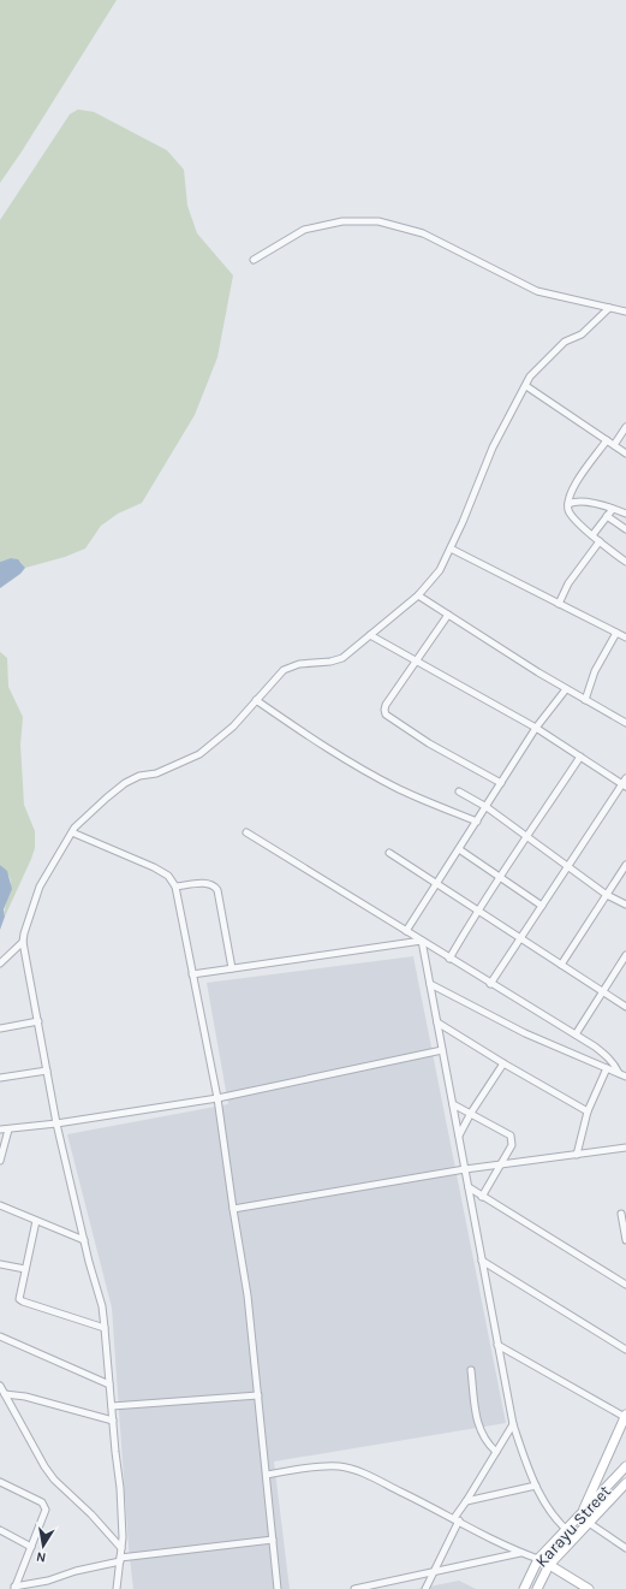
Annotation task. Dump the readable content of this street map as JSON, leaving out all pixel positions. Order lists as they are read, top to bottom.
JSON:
{
  "streets": {
    "main road": ["Karayu Street"]
  },
  "north": "bottom"
}
